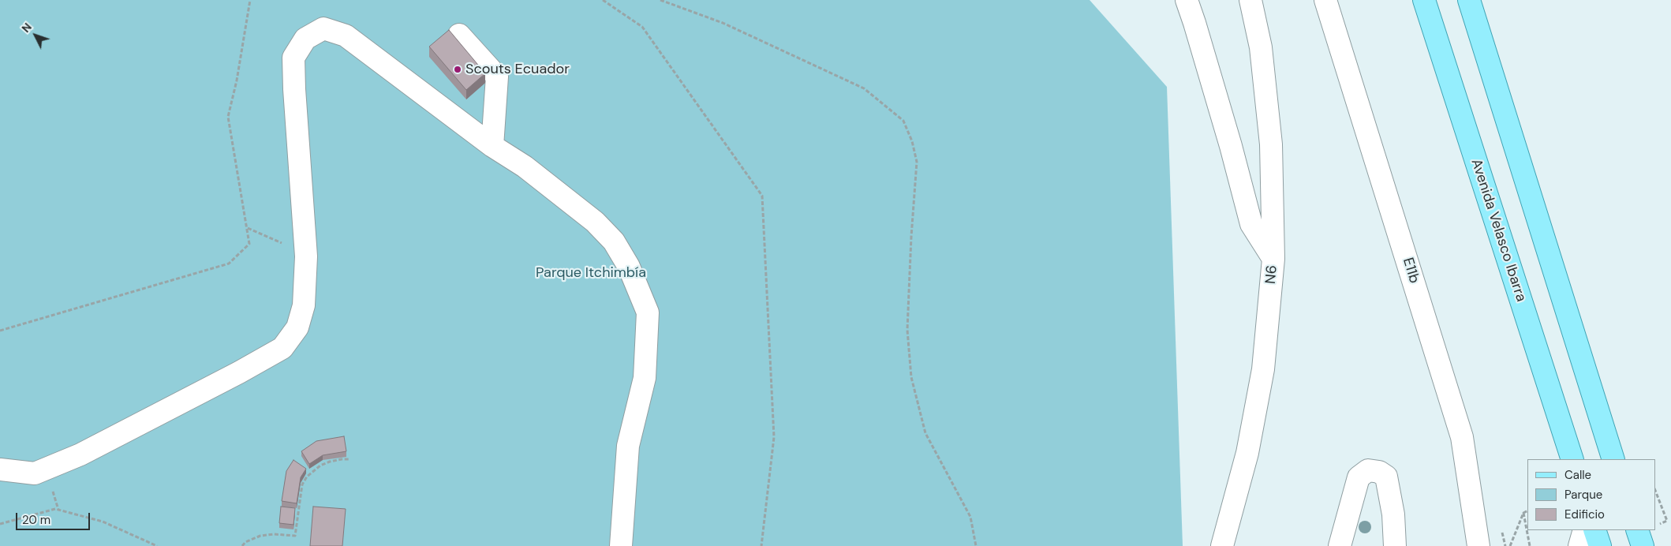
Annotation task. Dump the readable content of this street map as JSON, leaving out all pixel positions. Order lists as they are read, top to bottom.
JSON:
{
  "streets": {
    "main road": ["Avenida Velasco Ibarra"],
    "street": ["E11b", "N6"]
  },
  "parks": ["Parque Itchimbía"],
  "places": ["Scouts Ecuador"],
  "legend": ["Calle", "Parque", "Edificio"],
  "scale_bar": "20 m",
  "north": "top left"
}
